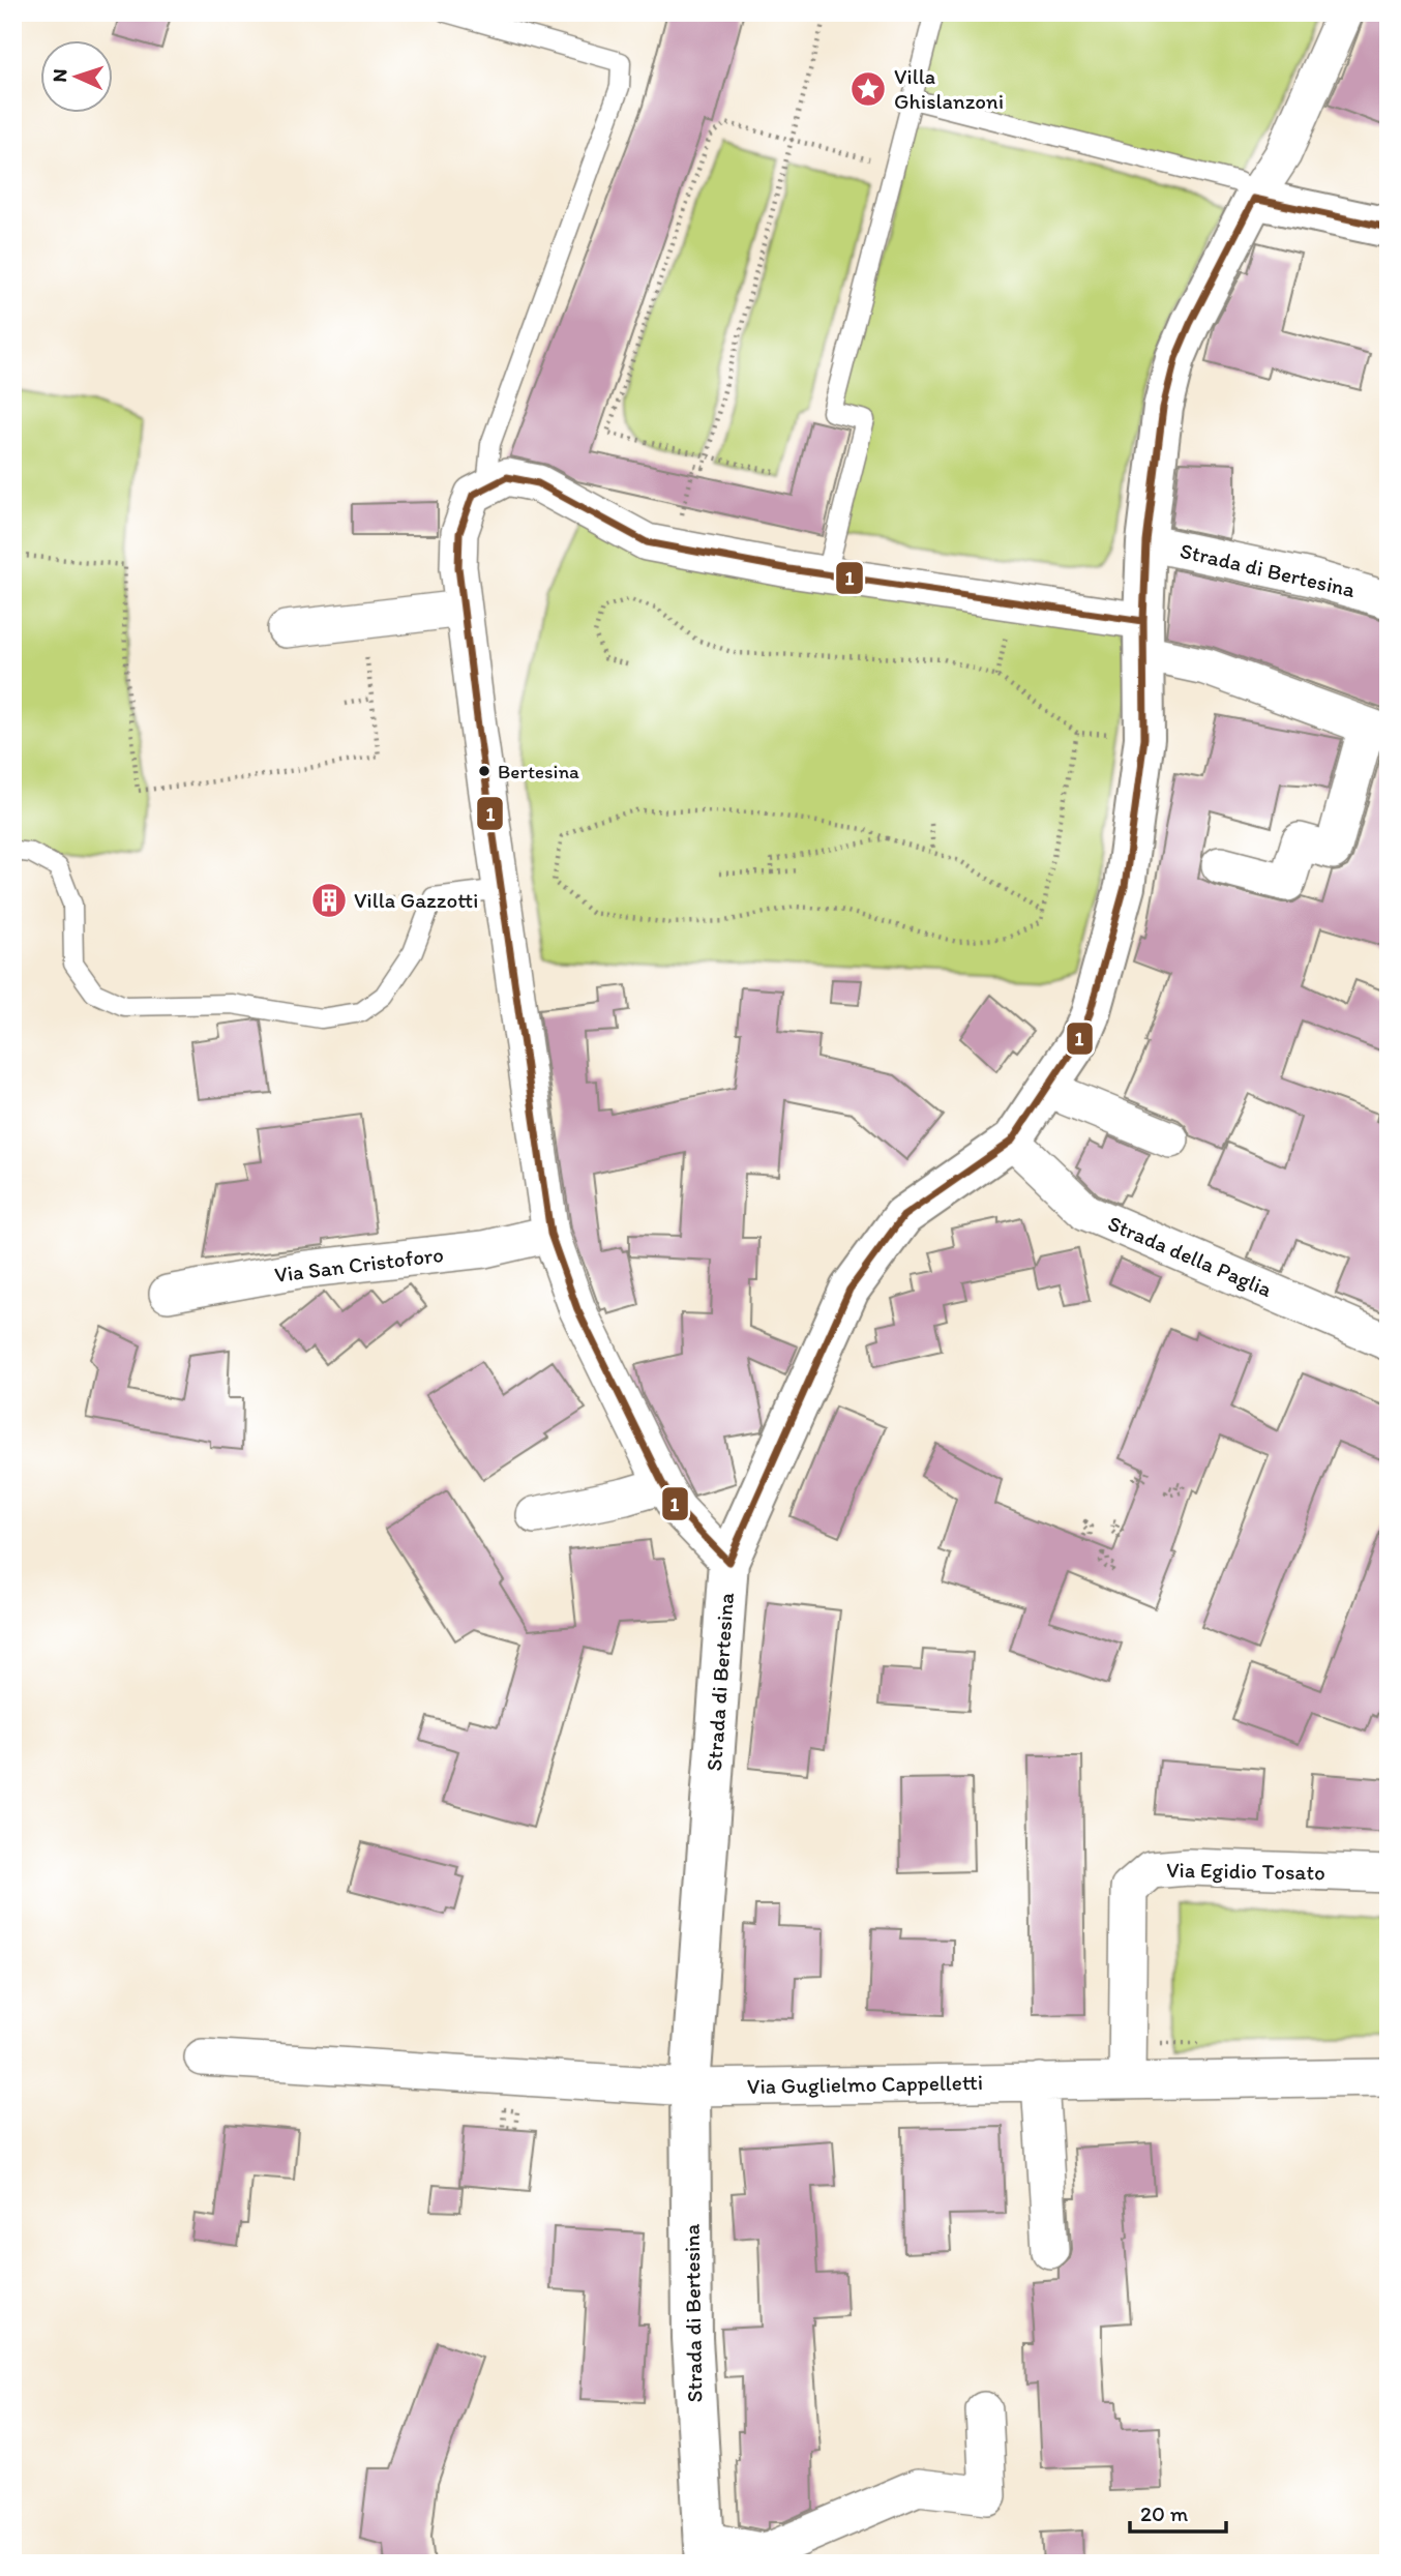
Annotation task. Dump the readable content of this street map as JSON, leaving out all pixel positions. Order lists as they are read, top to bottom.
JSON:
{
  "streets": {
    "street": [
      "Strada di Bertesina",
      "Strada della Paglia",
      "Via San Cristoforo",
      "Via Egidio Tosato",
      "Via Guglielmo Cappelletti"
    ]
  },
  "crossings": [
    ["Strada di Bertesina", "Strada della Paglia"],
    ["Strada di Bertesina", "Via Guglielmo Cappelletti"],
    ["Via Egidio Tosato", "Via Guglielmo Cappelletti"]
  ],
  "places": {
    "place": ["Villa Ghislanzoni"],
    "other": ["Bertesina"],
    "building": ["Villa Gazzotti"]
  },
  "lines": ["transit line 1"],
  "scale_bar": "20 m",
  "north": "left"
}
